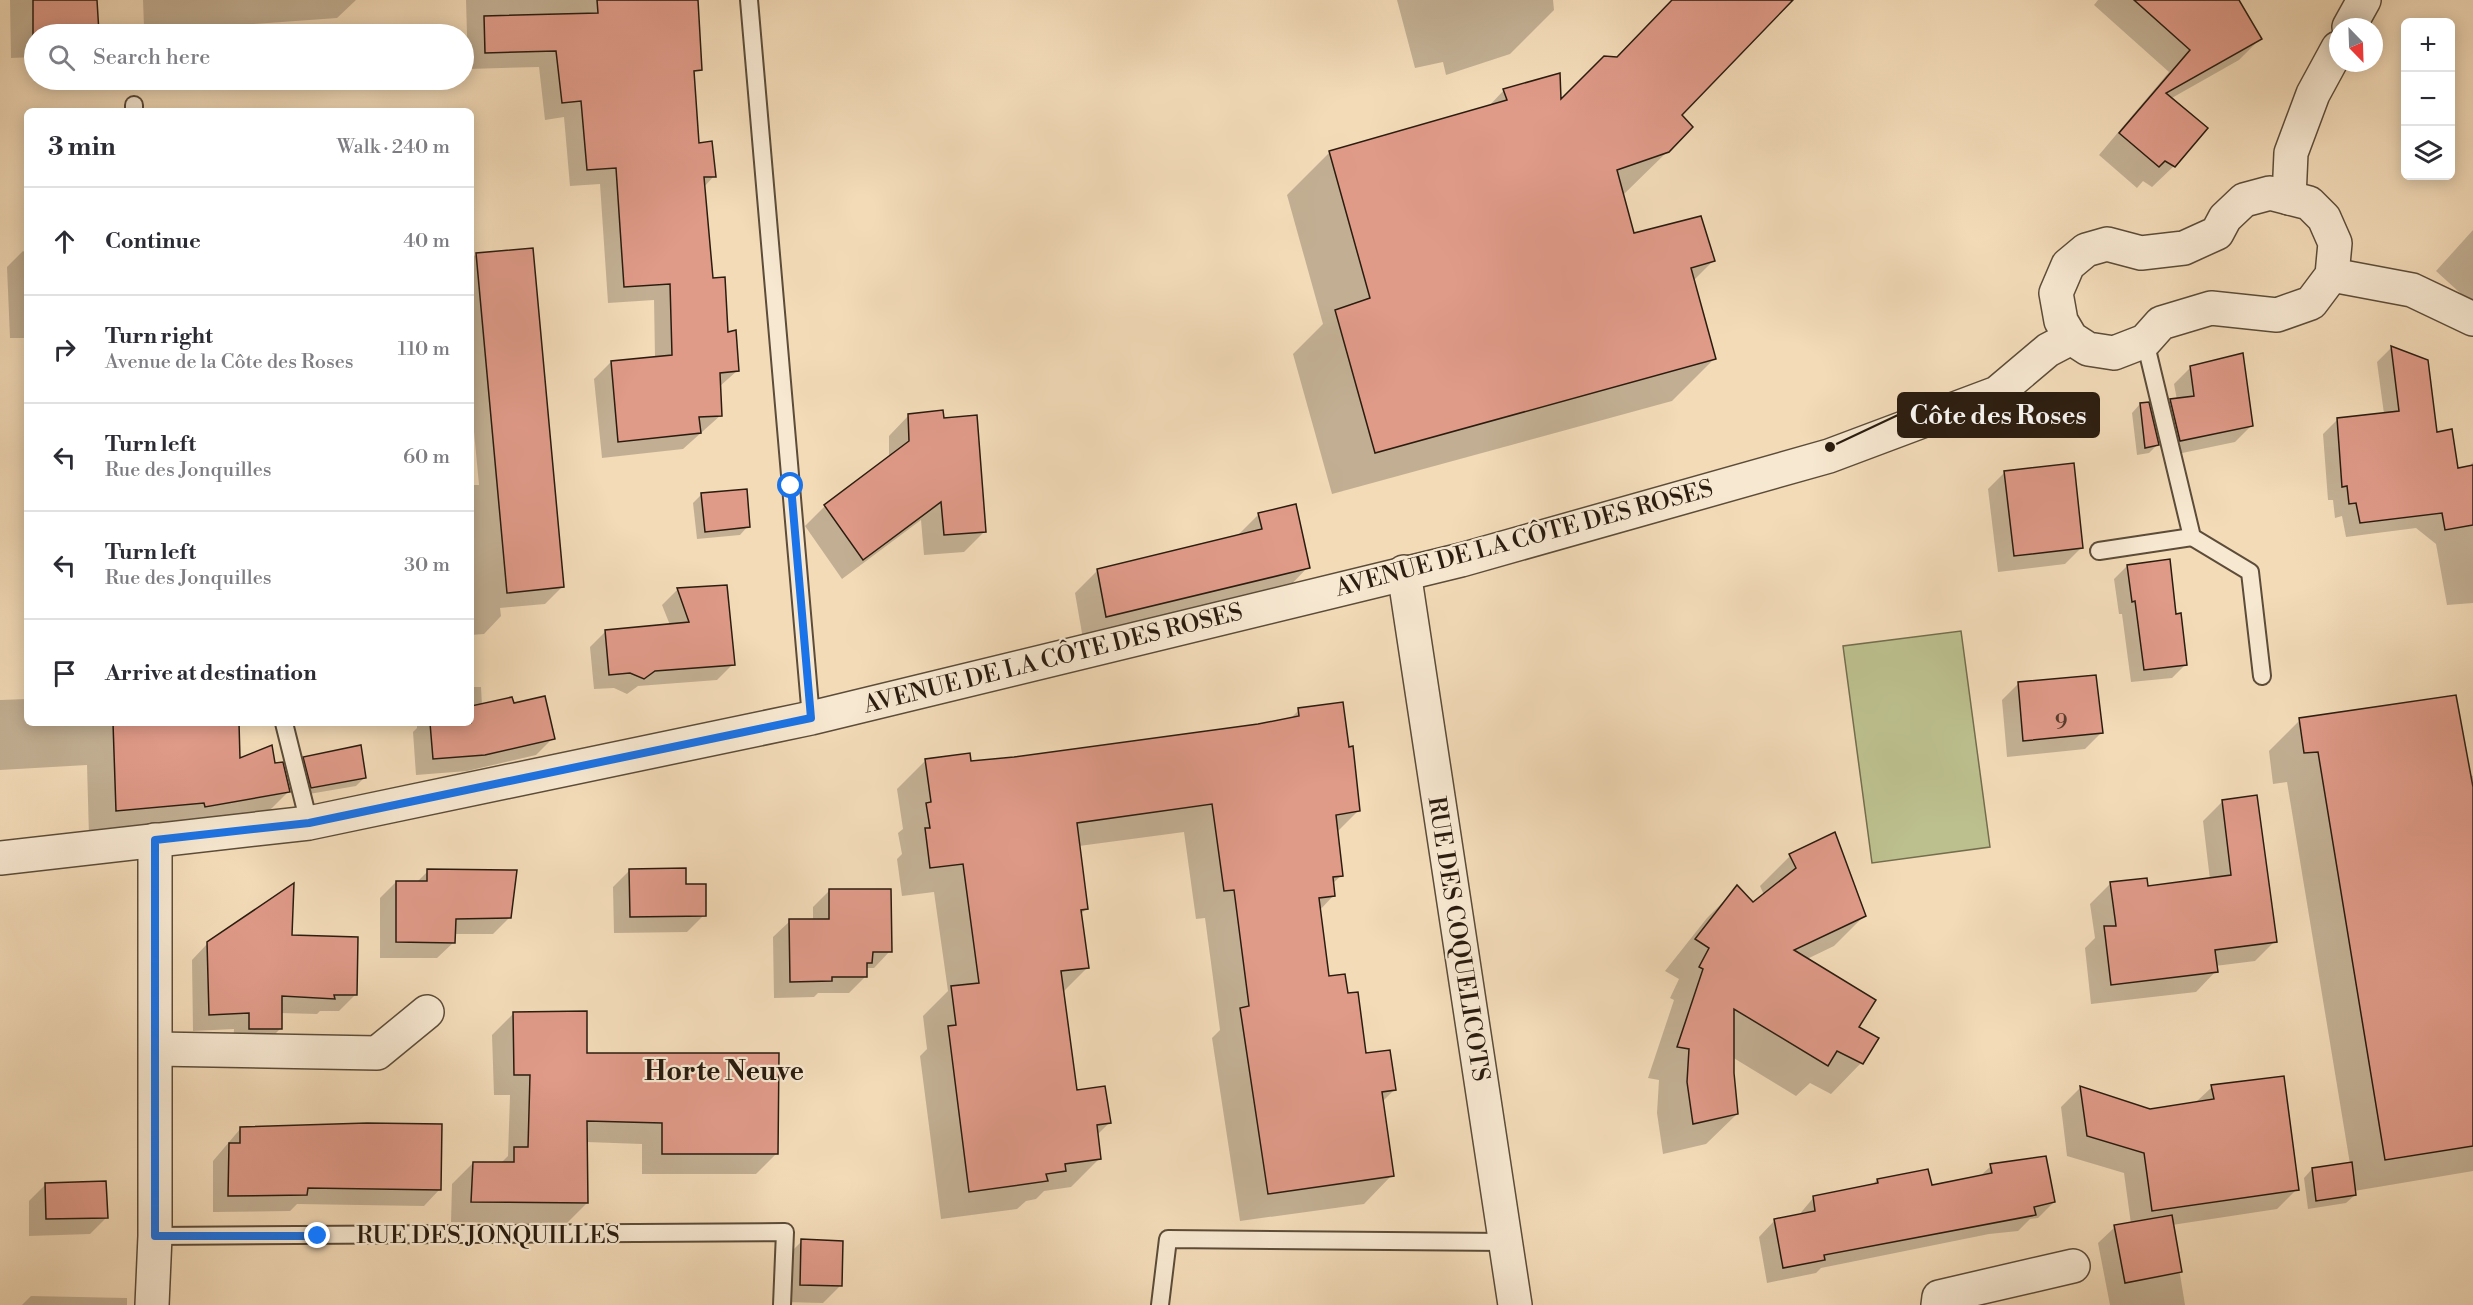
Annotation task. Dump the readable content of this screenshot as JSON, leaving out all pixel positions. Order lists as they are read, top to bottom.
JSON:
{
  "streets": {
    "street": ["AVENUE DE LA CÔTE DES ROSES", "RUE DES COQUELICOTS"],
    "lane": ["RUE DES JONQUILLES"]
  },
  "crossings": [
    ["AVENUE DE LA CÔTE DES ROSES", "RUE DES COQUELICOTS"]
  ],
  "districts": ["Horte Neuve"],
  "places": ["Côte des Roses"],
  "house_numbers": ["9"],
  "north": "bottom right",
  "page": {
    "map_buttons": ["+", "−"],
    "search": "Search here",
    "heading": ["3 min", "Walk · 240 m"],
    "list": [
      ["Continue", "40 m"],
      ["Turn right", "Avenue de la Côte des Roses", "110 m"],
      ["Turn left", "Rue des Jonquilles", "60 m"],
      ["Turn left", "Rue des Jonquilles", "30 m"],
      "Arrive at destination"
    ]
  }
}
